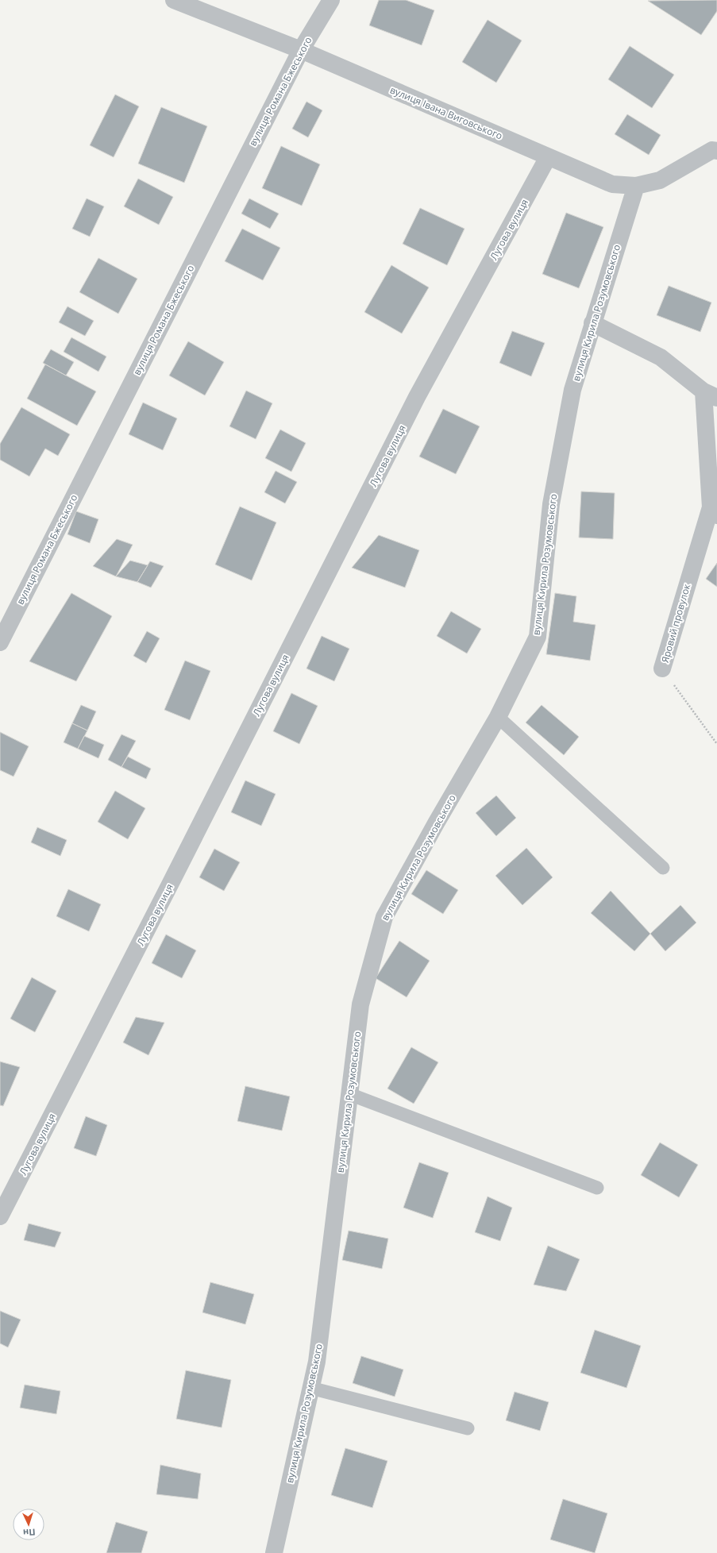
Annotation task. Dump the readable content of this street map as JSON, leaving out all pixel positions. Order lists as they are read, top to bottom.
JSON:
{
  "streets": {
    "street": [
      "вулиця Романа Бжеського",
      "вулиця Івана Виговського",
      "Лугова вулиця",
      "вулиця Кирила Розумовського",
      "Яровий провулок"
    ]
  },
  "crossings": [
    ["вулиця Романа Бжеського", "вулиця Івана Виговського"],
    ["вулиця Івана Виговського", "Лугова вулиця"],
    ["вулиця Івана Виговського", "вулиця Кирила Розумовського"]
  ],
  "north": "bottom"
}
